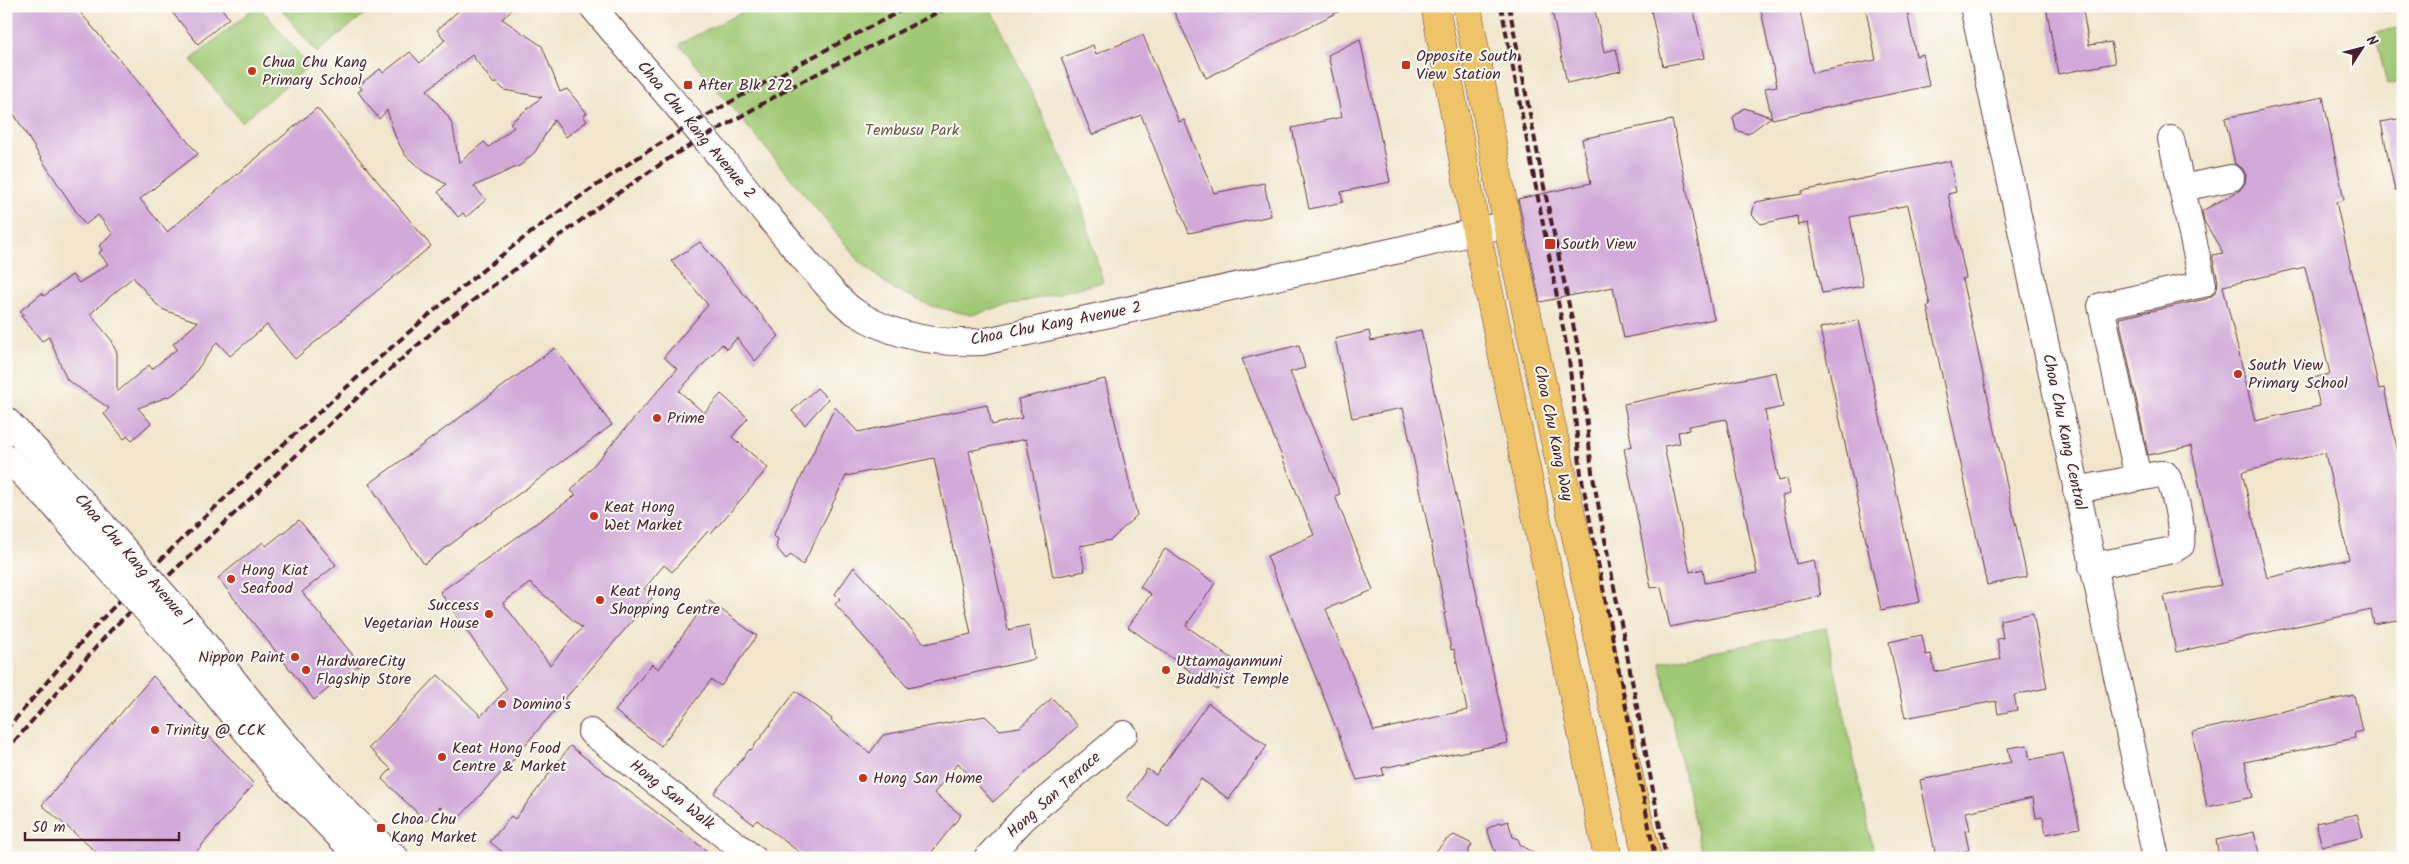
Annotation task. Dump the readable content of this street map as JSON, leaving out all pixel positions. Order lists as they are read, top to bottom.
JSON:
{
  "streets": {
    "main road": ["Choa Chu Kang Way"],
    "street": [
      "Choa Chu Kang Avenue 2",
      "Choa Chu Kang Central",
      "Choa Chu Kang Avenue 1",
      "Hong San Walk",
      "Hong San Terrace"
    ]
  },
  "crossings": [
    ["Choa Chu Kang Avenue 2", "Choa Chu Kang Way"]
  ],
  "parks": ["Tembusu Park"],
  "places": {
    "transit": [
      "Opposite South View Station",
      "After Blk 272",
      "South View",
      "Choa Chu Kang Market"
    ],
    "other": [
      "Chua Chu Kang Primary School",
      "South View Primary School",
      "Prime",
      "Keat Hong Wet Market",
      "Hong Kiat Seafood",
      "Keat Hong Shopping Centre",
      "Success Vegetarian House",
      "Nippon Paint",
      "HardwareCity Flagship Store",
      "Uttamayanmuni Buddhist Temple",
      "Domino's",
      "Trinity @ CCK",
      "Keat Hong Food Centre & Market",
      "Hong San Home"
    ]
  },
  "scale_bar": "50 m",
  "north": "top right"
}
